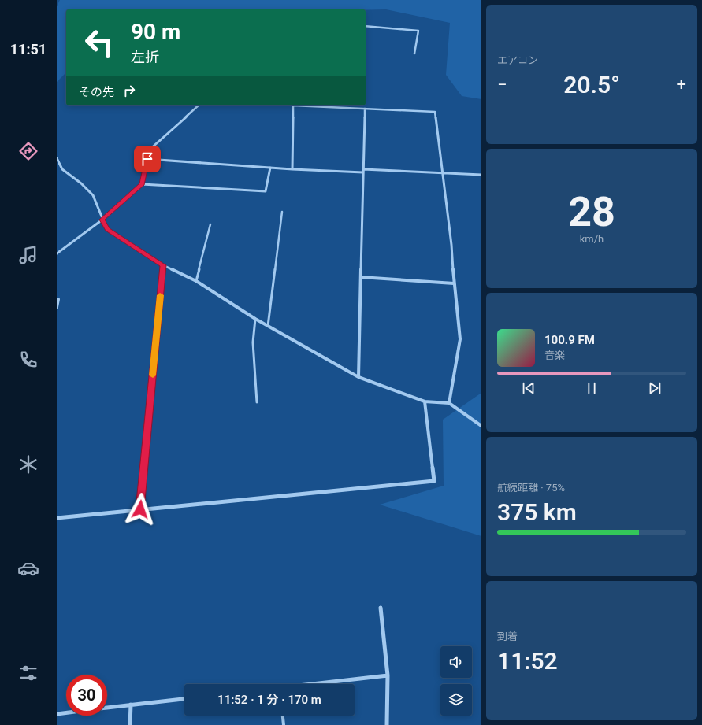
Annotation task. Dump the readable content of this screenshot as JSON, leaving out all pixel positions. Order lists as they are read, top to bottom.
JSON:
{
  "page": {
    "tabs": "11:51",
    "tile": [
      "エアコン",
      ["28", "km/h"],
      ["航続距離 · 75%", "375 km"],
      ["到着", "11:52"]
    ],
    "turn": ["90 m", "左折"],
    "heat": ["−", "20.5°", "+"],
    "then": "その先",
    "song": ["100.9 FM", "音楽"],
    "limit": "30",
    "trip": "11:52 · 1 分 · 170 m"
  }
}
